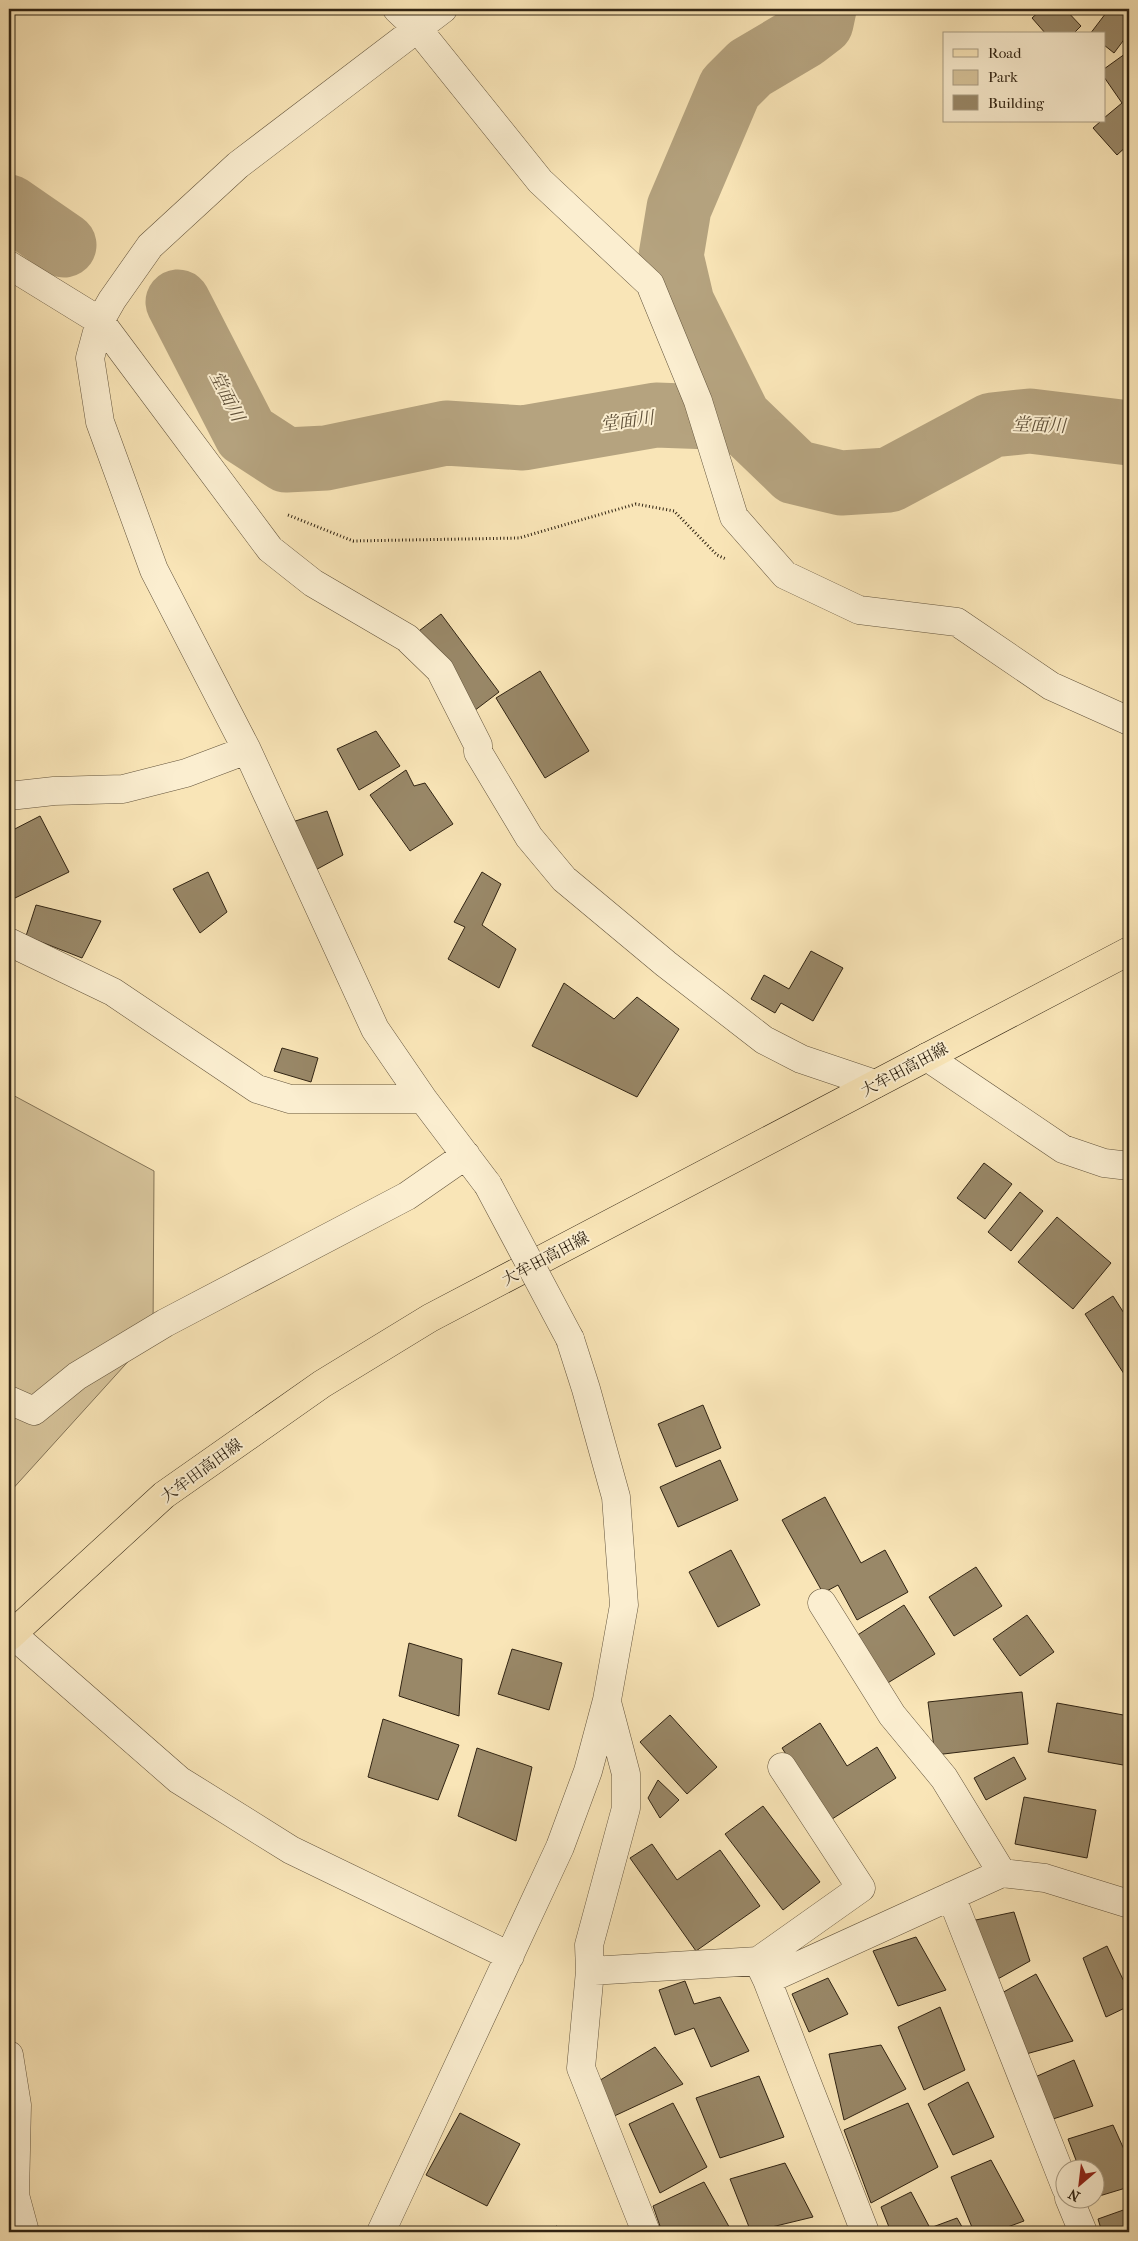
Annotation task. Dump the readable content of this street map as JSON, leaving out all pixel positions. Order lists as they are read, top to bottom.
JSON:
{
  "streets": {
    "main road": ["大牟田高田線"]
  },
  "water": ["堂面川"],
  "legend": ["Road", "Park", "Building"],
  "north": "bottom left"
}
